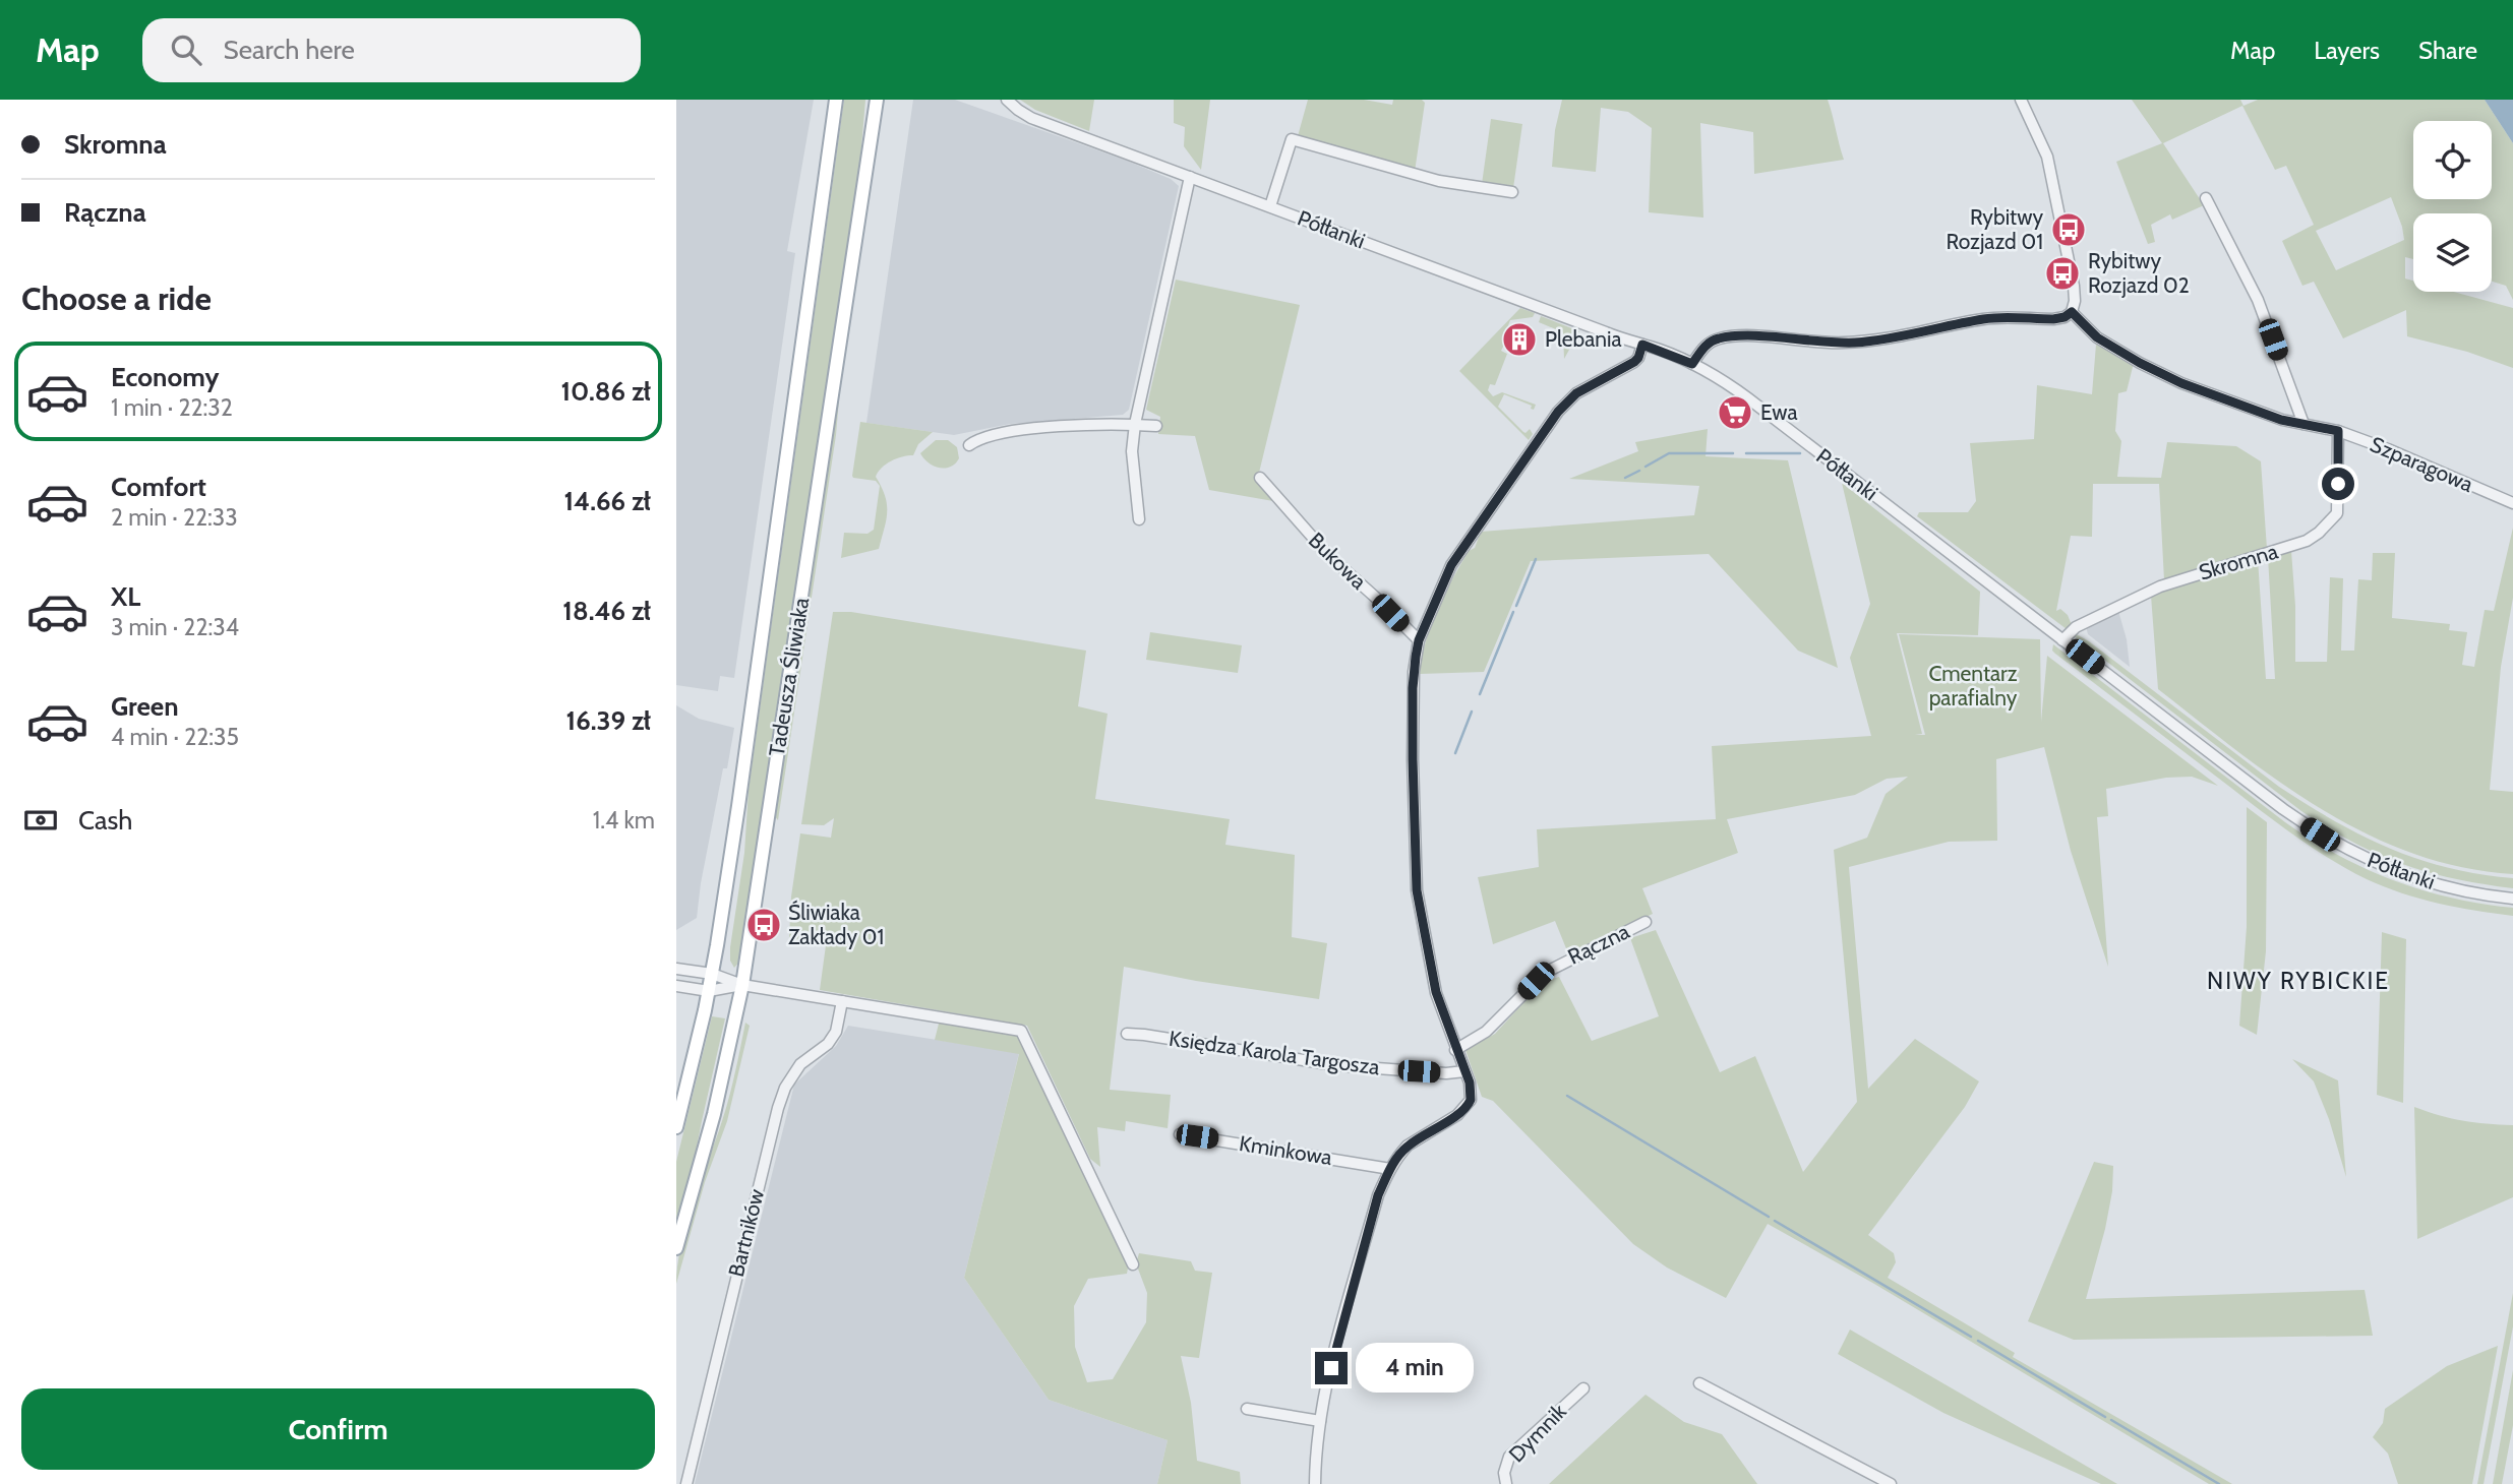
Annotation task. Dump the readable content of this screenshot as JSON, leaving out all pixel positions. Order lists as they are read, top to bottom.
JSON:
{
  "streets": {
    "main road": ["Tadeusza Śliwiaka"],
    "street": [
      "Półłanki",
      "Szparagowa",
      "Bukowa",
      "Skromna",
      "Rączna",
      "Księdza Karola Targosza",
      "Kminkowa",
      "Bartników",
      "Dymnik"
    ]
  },
  "crossings": [
    ["Półłanki", "Skromna"],
    ["Szparagowa", "Skromna"]
  ],
  "districts": ["NIWY RYBICKIE"],
  "parks": ["Cmentarz parafialny"],
  "places": {
    "bus stop": ["Rybitwy Rozjazd 01", "Rybitwy Rozjazd 02", "Śliwiaka Zakłady 01"],
    "building": ["Plebania"],
    "supermarket": ["Ewa"]
  },
  "page": {
    "header": "Map",
    "search": "Search here",
    "nav": ["Map", "Layers", "Share"],
    "banner": ["Skromna", "Rączna"],
    "heading": "Choose a ride",
    "list": [
      {
        "name": "Economy",
        "note": "1 min · 22:32",
        "value": "10.86 zł"
      },
      {
        "name": "Comfort",
        "note": "2 min · 22:33",
        "value": "14.66 zł"
      },
      {
        "name": "XL",
        "note": "3 min · 22:34",
        "value": "18.46 zł"
      },
      {
        "name": "Green",
        "note": "4 min · 22:35",
        "value": "16.39 zł"
      }
    ],
    "pay": ["Cash", "1.4 km"],
    "bubble": "4 min",
    "buttons": "Confirm"
  }
}
